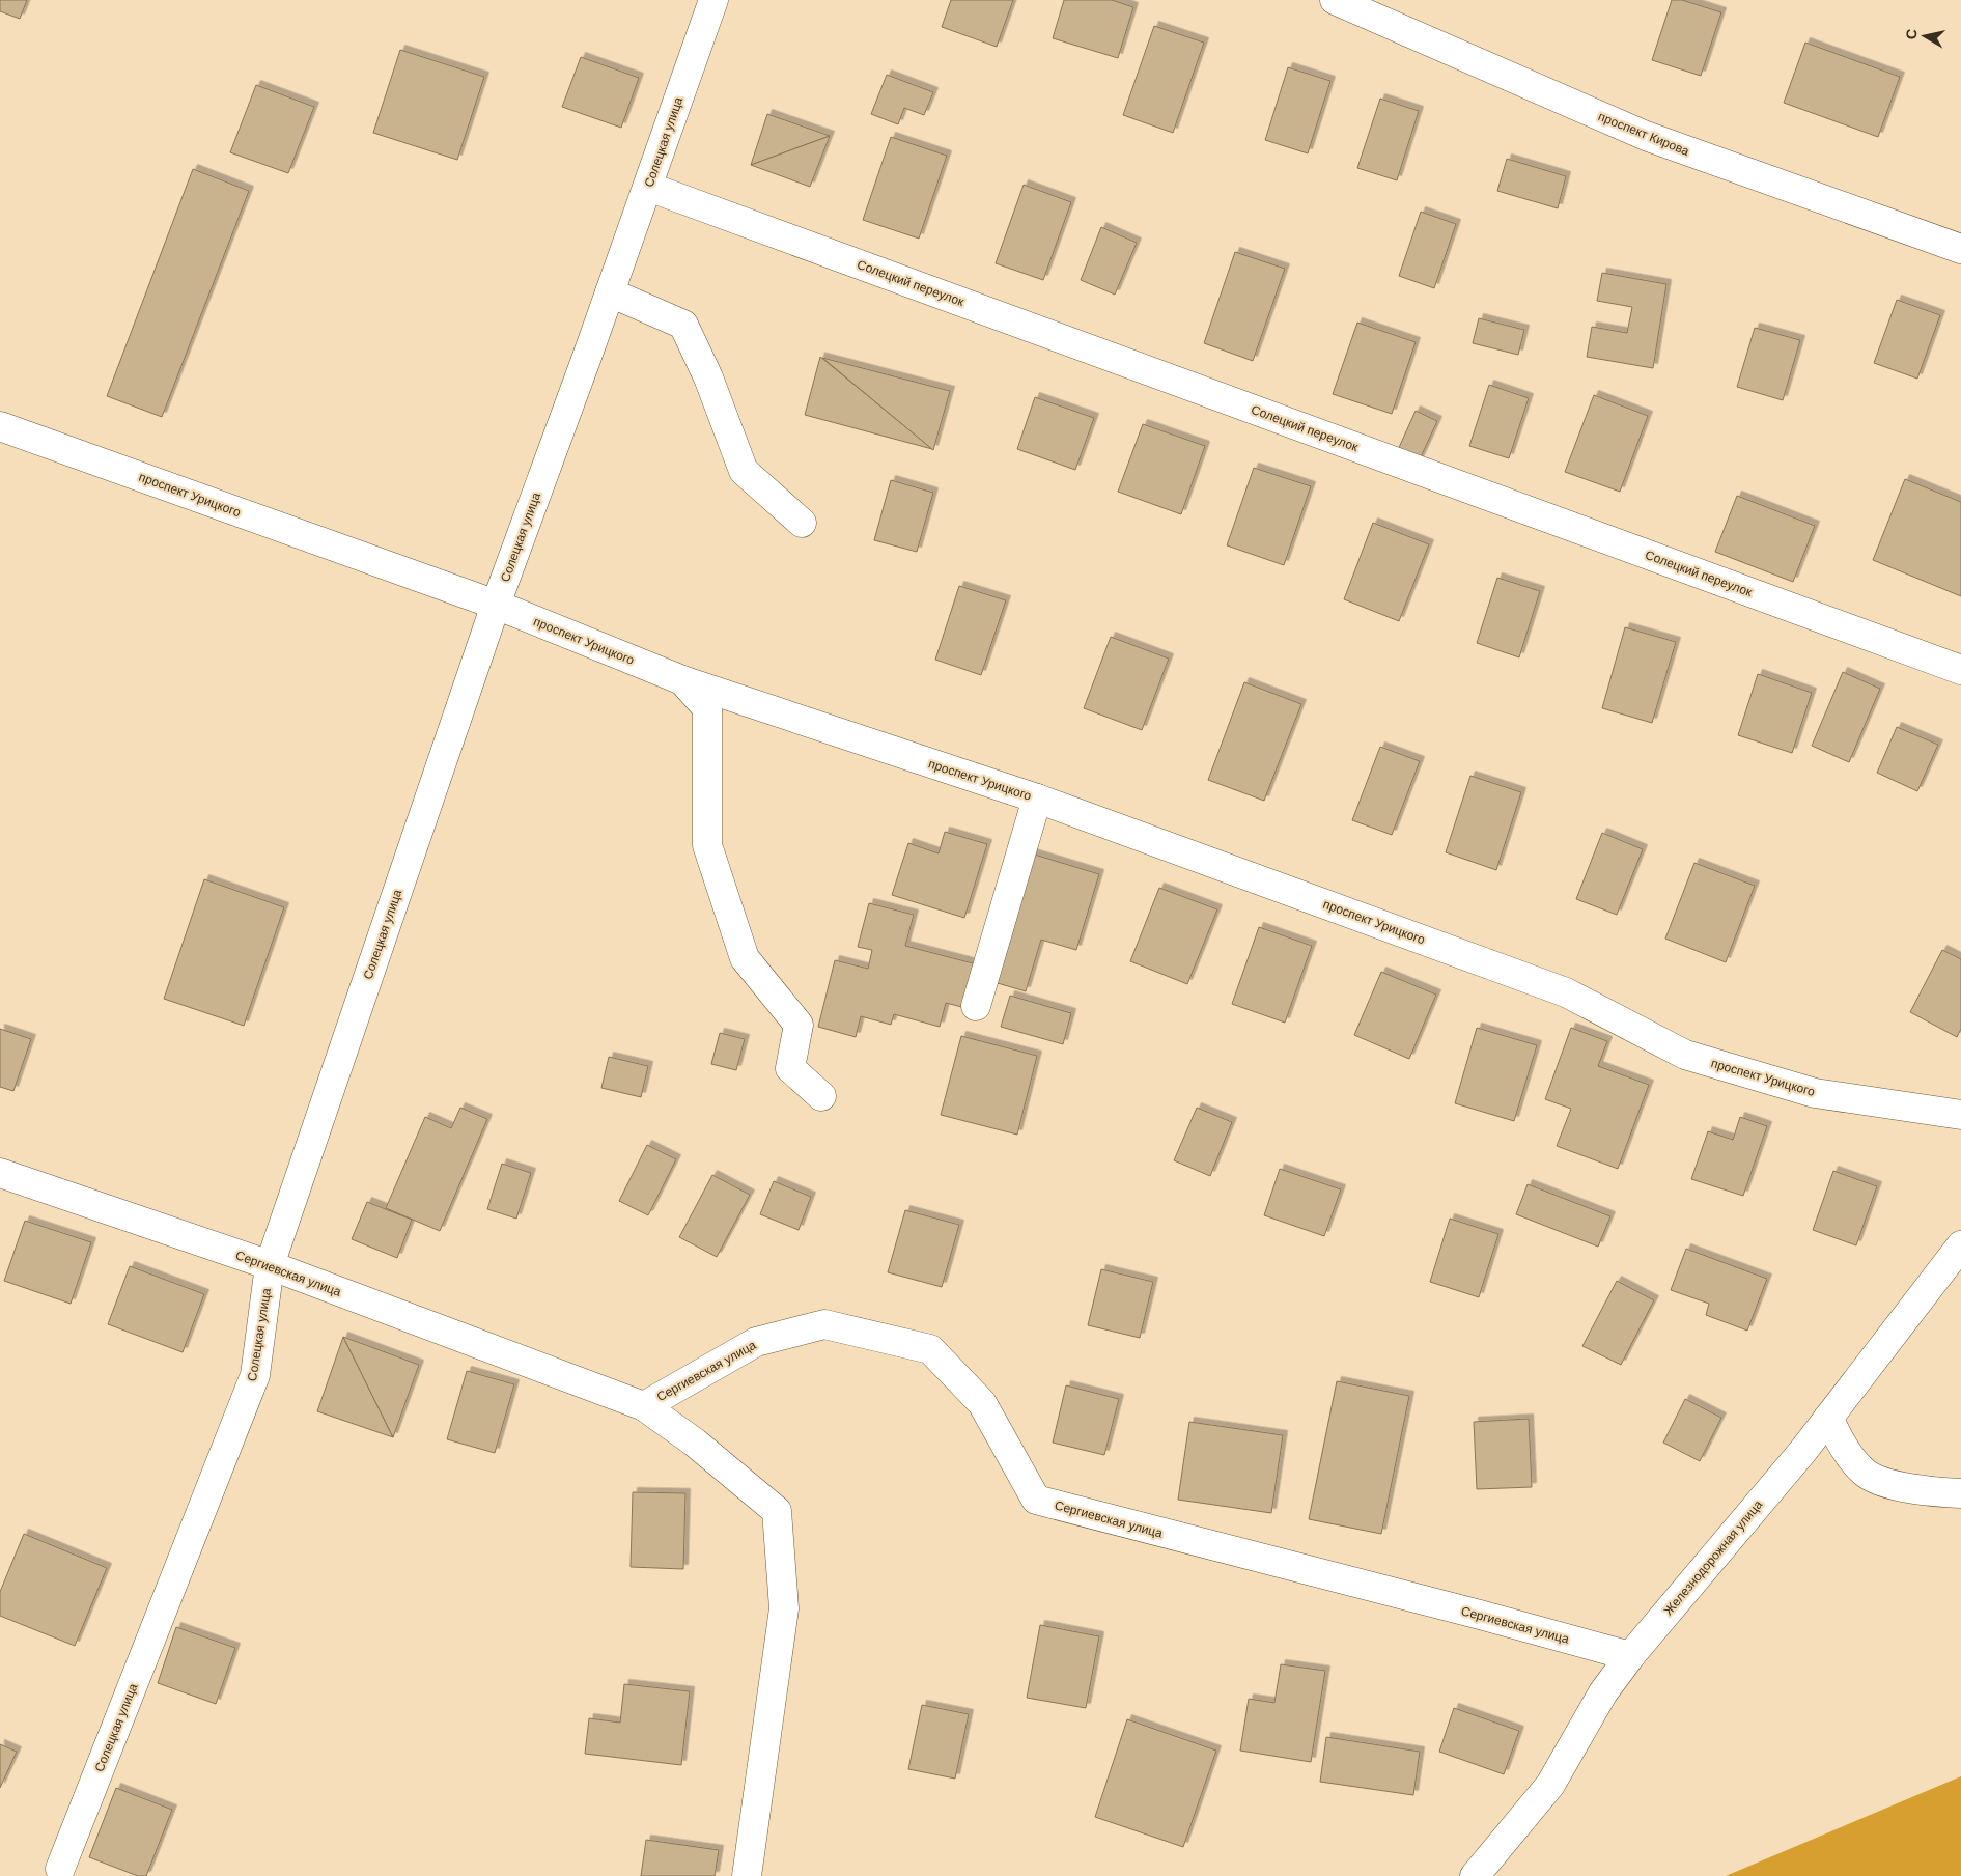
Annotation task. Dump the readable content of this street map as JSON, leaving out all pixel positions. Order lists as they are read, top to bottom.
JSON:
{
  "streets": {
    "street": [
      "проспект Кирова",
      "Солецкая улица",
      "Солецкий переулок",
      "проспект Урицкого",
      "Сергиевская улица",
      "Железнодорожная улица"
    ]
  },
  "crossings": [
    ["Солецкая улица", "Солецкий переулок"],
    ["Солецкая улица", "проспект Урицкого"],
    ["Солецкая улица", "Сергиевская улица"],
    ["Сергиевская улица", "Железнодорожная улица"]
  ],
  "north": "left"
}
